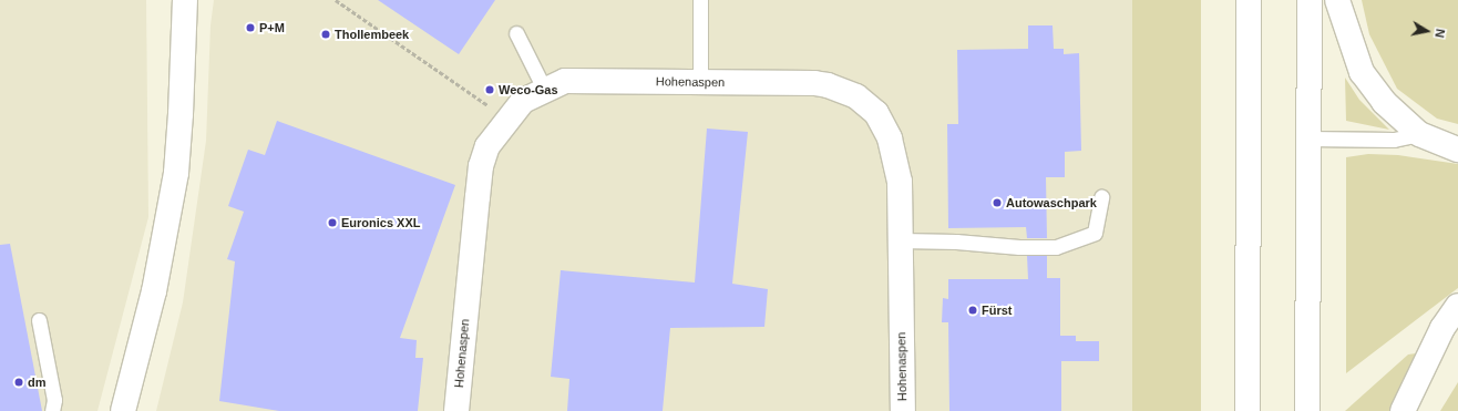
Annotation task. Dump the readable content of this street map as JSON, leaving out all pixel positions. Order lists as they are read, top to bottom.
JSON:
{
  "streets": {
    "main road": ["Hohenaspen"]
  },
  "places": [
    "P+M",
    "Thollembeek",
    "Weco-Gas",
    "Autowaschpark",
    "Euronics XXL",
    "Fürst",
    "dm"
  ],
  "north": "right"
}
